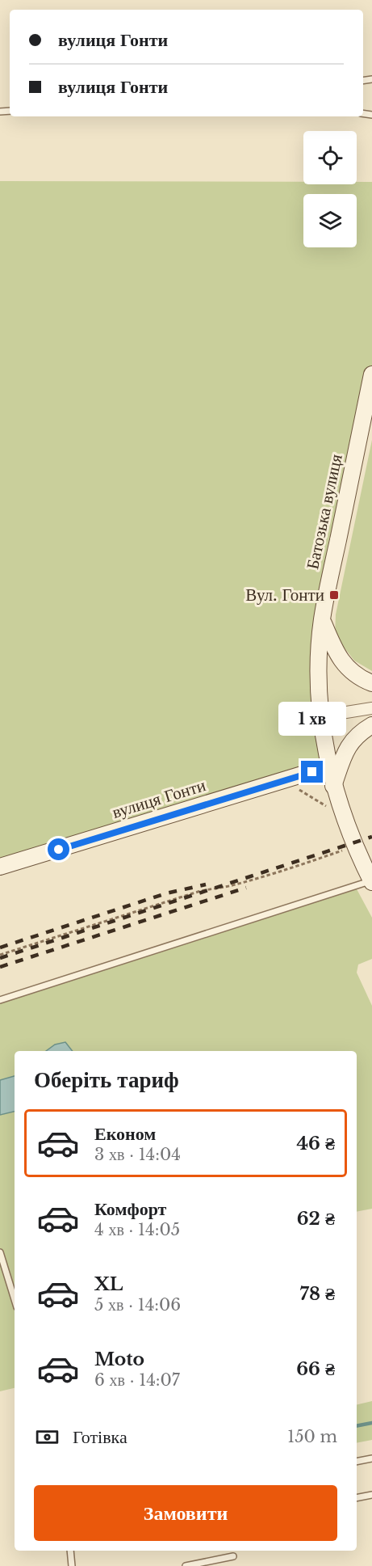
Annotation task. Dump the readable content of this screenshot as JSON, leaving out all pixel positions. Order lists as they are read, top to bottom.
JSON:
{
  "streets": {
    "street": ["Батозька вулиця", "вулиця Гонти"]
  },
  "crossings": [
    ["Батозька вулиця", "вулиця Гонти"]
  ],
  "places": {
    "transit": ["Вул. Гонти"]
  },
  "page": {
    "banner": ["вулиця Гонти", "вулиця Гонти"],
    "bubble": "1 хв",
    "heading": "Оберіть тариф",
    "list": [
      {
        "name": "Економ",
        "note": "3 хв · 14:04",
        "value": "46 ₴"
      },
      {
        "name": "Комфорт",
        "note": "4 хв · 14:05",
        "value": "62 ₴"
      },
      {
        "name": "XL",
        "note": "5 хв · 14:06",
        "value": "78 ₴"
      },
      {
        "name": "Moto",
        "note": "6 хв · 14:07",
        "value": "66 ₴"
      }
    ],
    "pay": ["Готівка", "150 m"],
    "buttons": "Замовити"
  }
}
